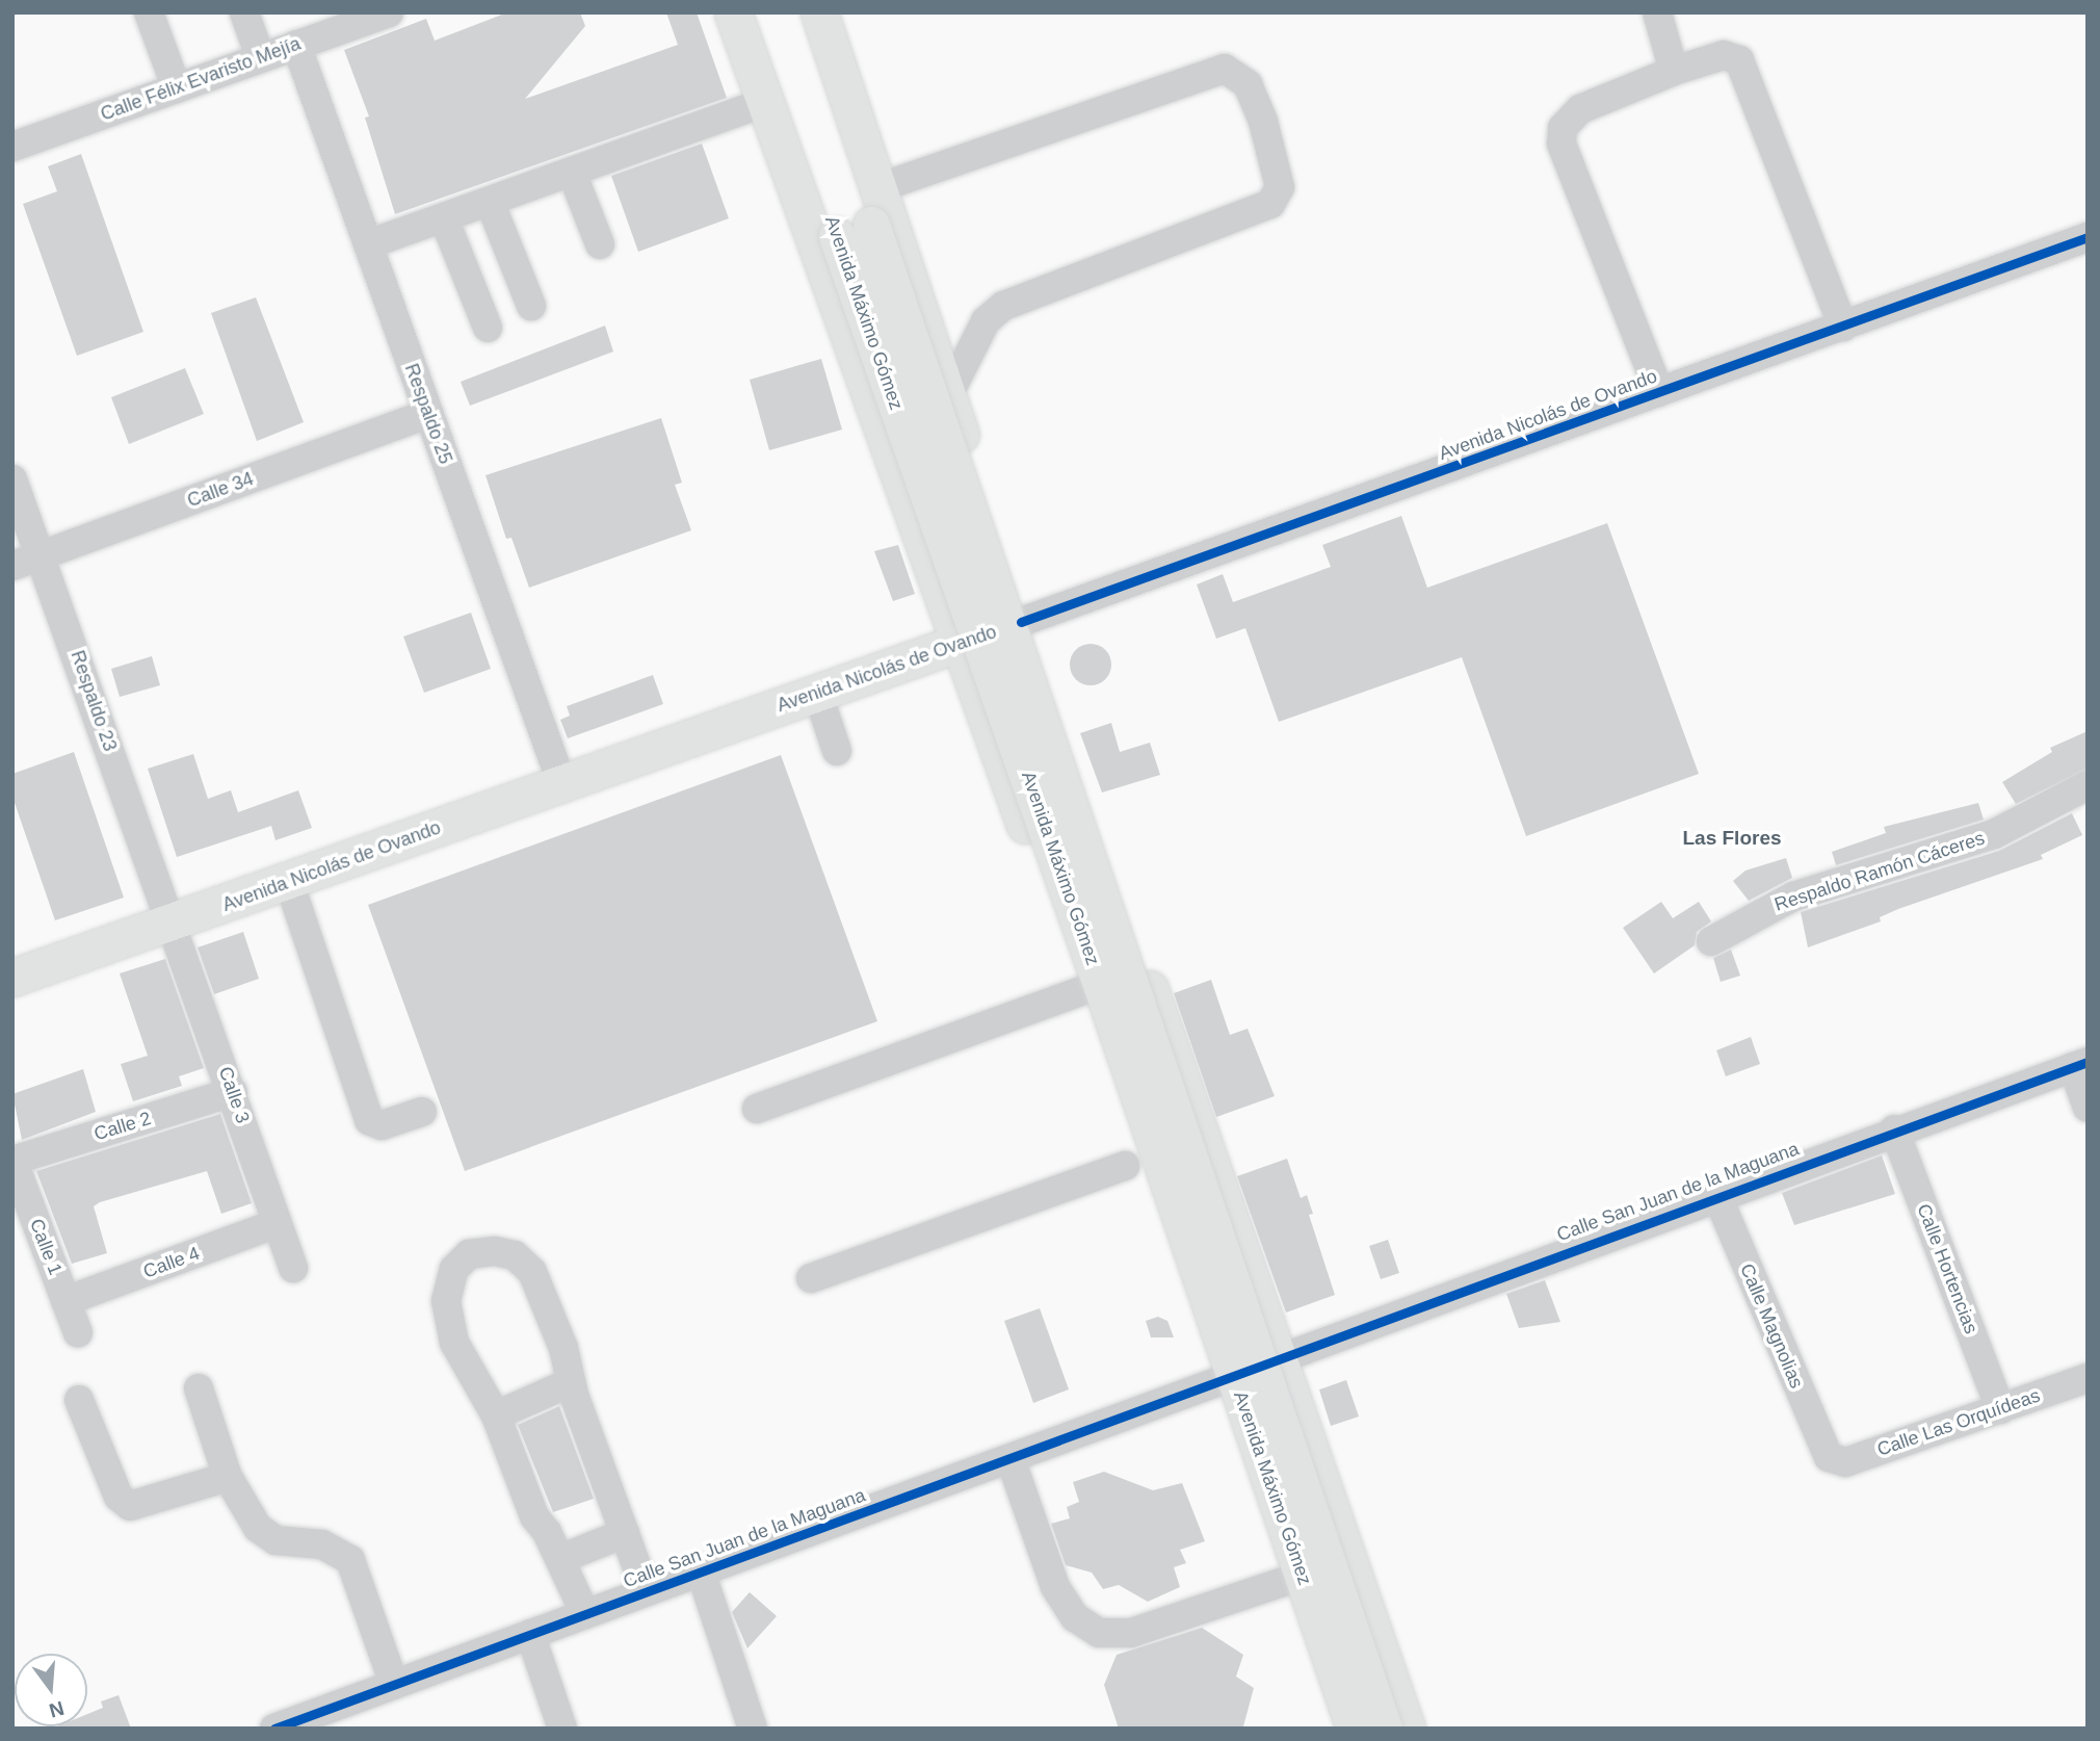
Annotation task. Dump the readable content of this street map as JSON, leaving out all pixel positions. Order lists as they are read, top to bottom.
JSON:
{
  "streets": {
    "main road": ["Avenida Máximo Gómez", "Avenida Nicolás de Ovando"],
    "street": [
      "Calle Félix Evaristo Mejía",
      "Respaldo 25",
      "Calle 34",
      "Respaldo 23",
      "Respaldo Ramón Cáceres",
      "Calle 3",
      "Calle 2",
      "Calle San Juan de la Maguana",
      "Calle 1",
      "Calle 4",
      "Calle Hortencias",
      "Calle Magnolias",
      "Calle Las Orquídeas"
    ]
  },
  "crossings": [
    ["Calle Félix Evaristo Mejía", "Respaldo 25"],
    ["Respaldo 25", "Avenida Nicolás de Ovando"],
    ["Respaldo 25", "Calle 34"],
    ["Avenida Nicolás de Ovando", "Respaldo 23"],
    ["Avenida Nicolás de Ovando", "Calle 3"],
    ["Calle 34", "Respaldo 23"],
    ["Respaldo 23", "Calle 3"],
    ["Calle 3", "Calle 2"],
    ["Calle 3", "Calle 4"],
    ["Calle 2", "Calle 1"],
    ["Calle San Juan de la Maguana", "Calle Hortencias"],
    ["Calle San Juan de la Maguana", "Calle Magnolias"],
    ["Calle 1", "Calle 4"],
    ["Calle Hortencias", "Calle Las Orquídeas"],
    ["Calle Magnolias", "Calle Las Orquídeas"]
  ],
  "districts": ["Las Flores"],
  "north": "bottom"
}
